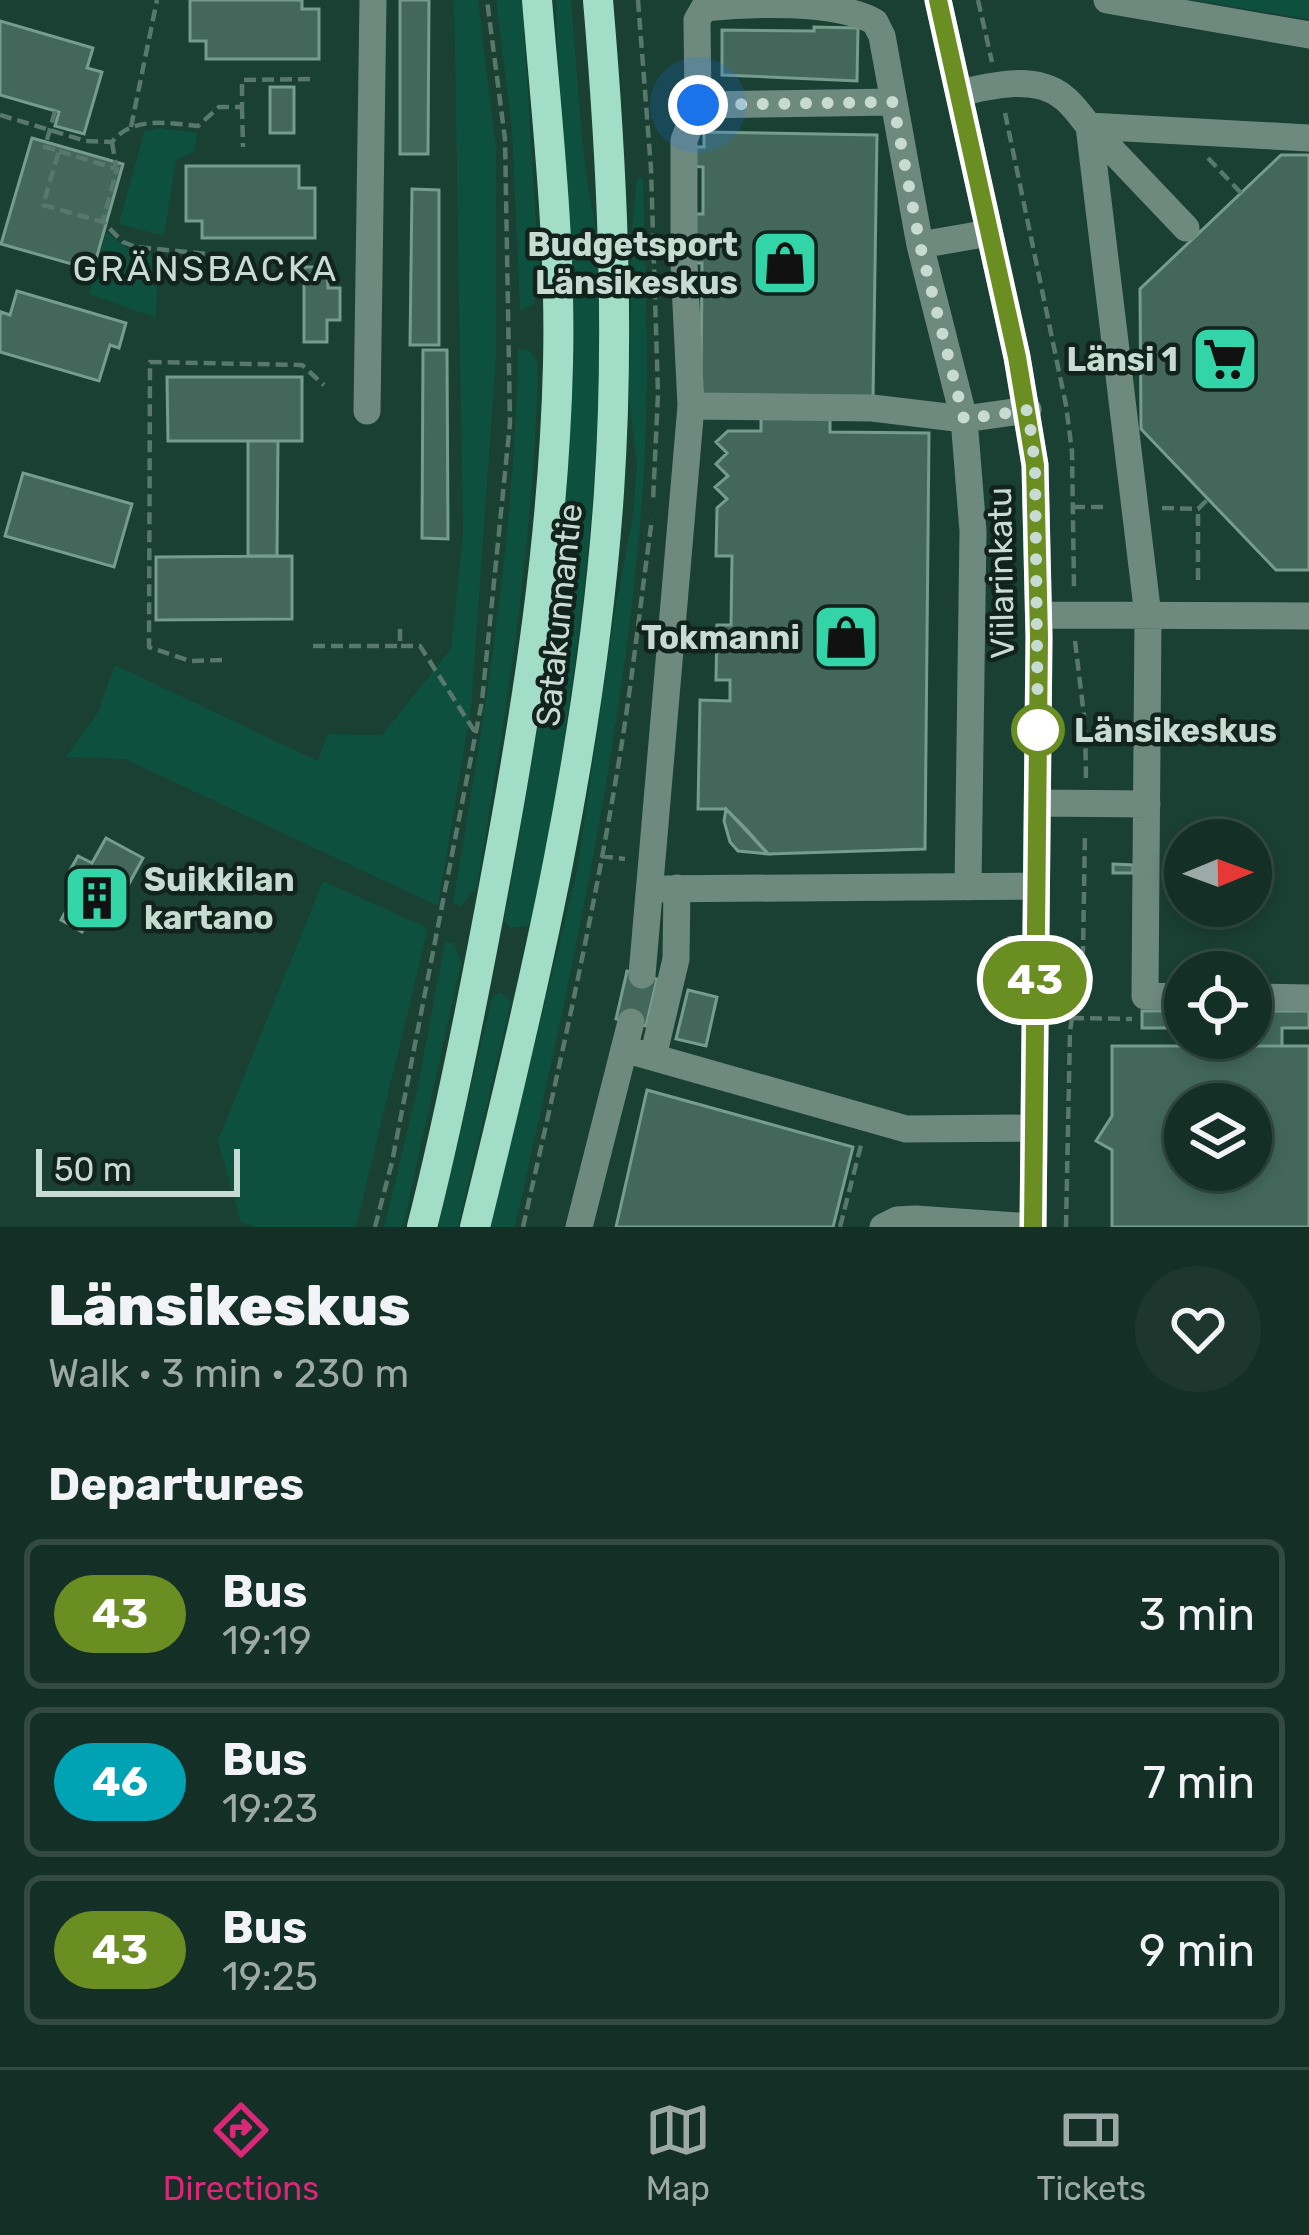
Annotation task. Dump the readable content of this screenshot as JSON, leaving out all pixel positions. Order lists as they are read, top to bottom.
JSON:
{
  "streets": {
    "main road": ["Satakunnantie"],
    "street": ["Viilarinkatu"]
  },
  "districts": ["GRÄNSBACKA"],
  "places": {
    "shop": ["Budgetsport Länsikeskus", "Tokmanni"],
    "supermarket": ["Länsi 1"],
    "other": ["Länsikeskus"],
    "building": ["Suikkilan kartano"]
  },
  "lines": ["bus line 43"],
  "scale_bar": "50 m",
  "north": "right",
  "page": {
    "on_map": "43",
    "scale": "50 m",
    "heading": [
      ["Länsikeskus", "Walk · 3 min · 230 m"],
      "Departures"
    ],
    "list": [
      {
        "mark": "43",
        "name": "Bus",
        "note": "19:19",
        "value": "3 min"
      },
      {
        "mark": "46",
        "name": "Bus",
        "note": "19:23",
        "value": "7 min"
      },
      {
        "mark": "43",
        "name": "Bus",
        "note": "19:25",
        "value": "9 min"
      }
    ],
    "tabs": ["Directions", "Map", "Tickets"]
  }
}
